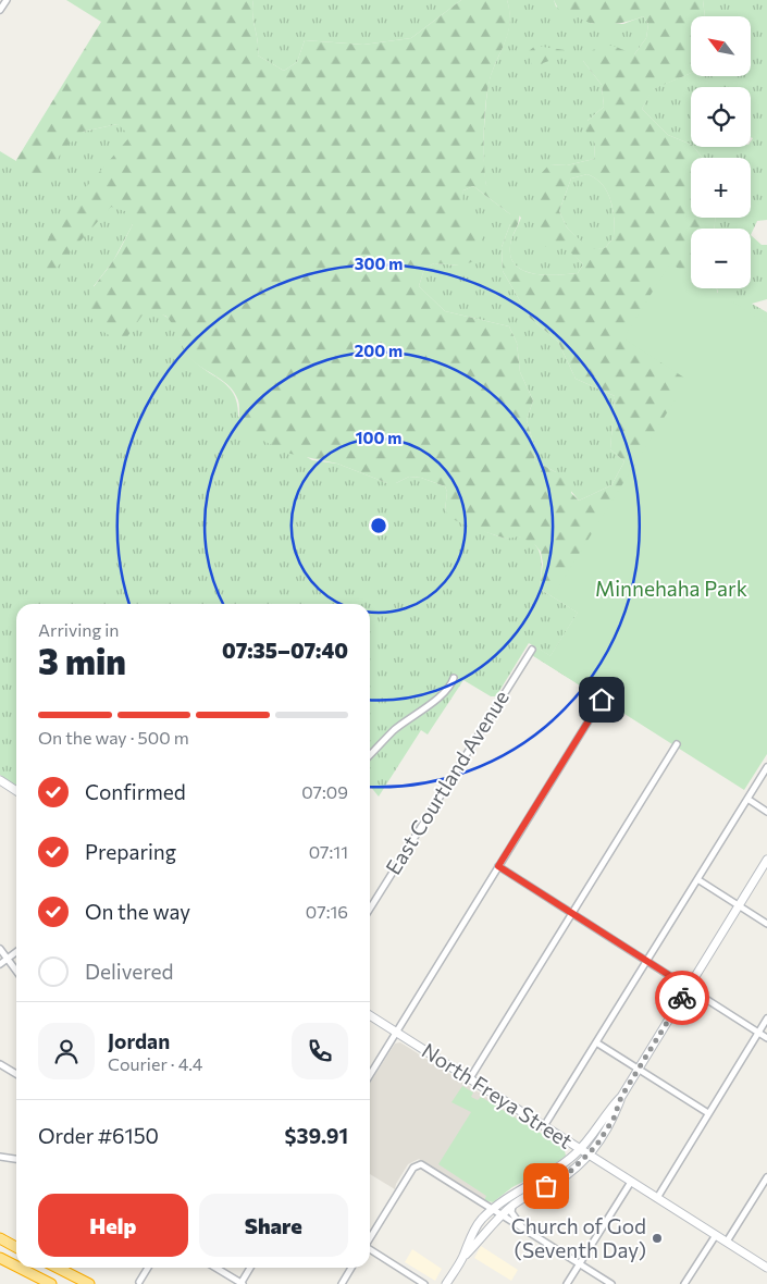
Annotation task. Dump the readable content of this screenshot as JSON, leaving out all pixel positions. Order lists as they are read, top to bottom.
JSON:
{
  "streets": {
    "main road": ["North Freya Street"],
    "street": ["East Courtland Avenue"]
  },
  "parks": ["Minnehaha Park"],
  "places": ["Church of God (Seventh Day)"],
  "north": "top left",
  "page": {
    "map_buttons": ["+", "−"],
    "heading": ["3 min", "Arriving in", "07:35–07:40"],
    "panel": [
      "Jordan",
      "Courier · 4.4",
      "Order #6150",
      "$39.91"
    ],
    "bar": "On the way · 500 m",
    "list": [
      ["Confirmed", "07:09"],
      ["Preparing", "07:11"],
      ["On the way", "07:16"],
      "Delivered"
    ],
    "buttons": ["Help", "Share"]
  },
  "rings": ["300 m", "200 m", "100 m"]
}
